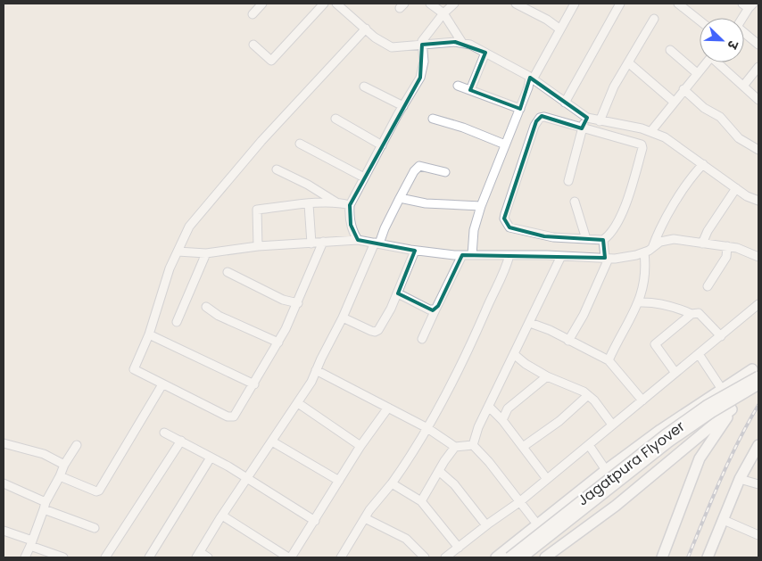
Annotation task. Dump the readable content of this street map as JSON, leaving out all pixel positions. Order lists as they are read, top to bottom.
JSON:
{
  "streets": {
    "street": ["Jagatpura Flyover"]
  },
  "north": "bottom right"
}
